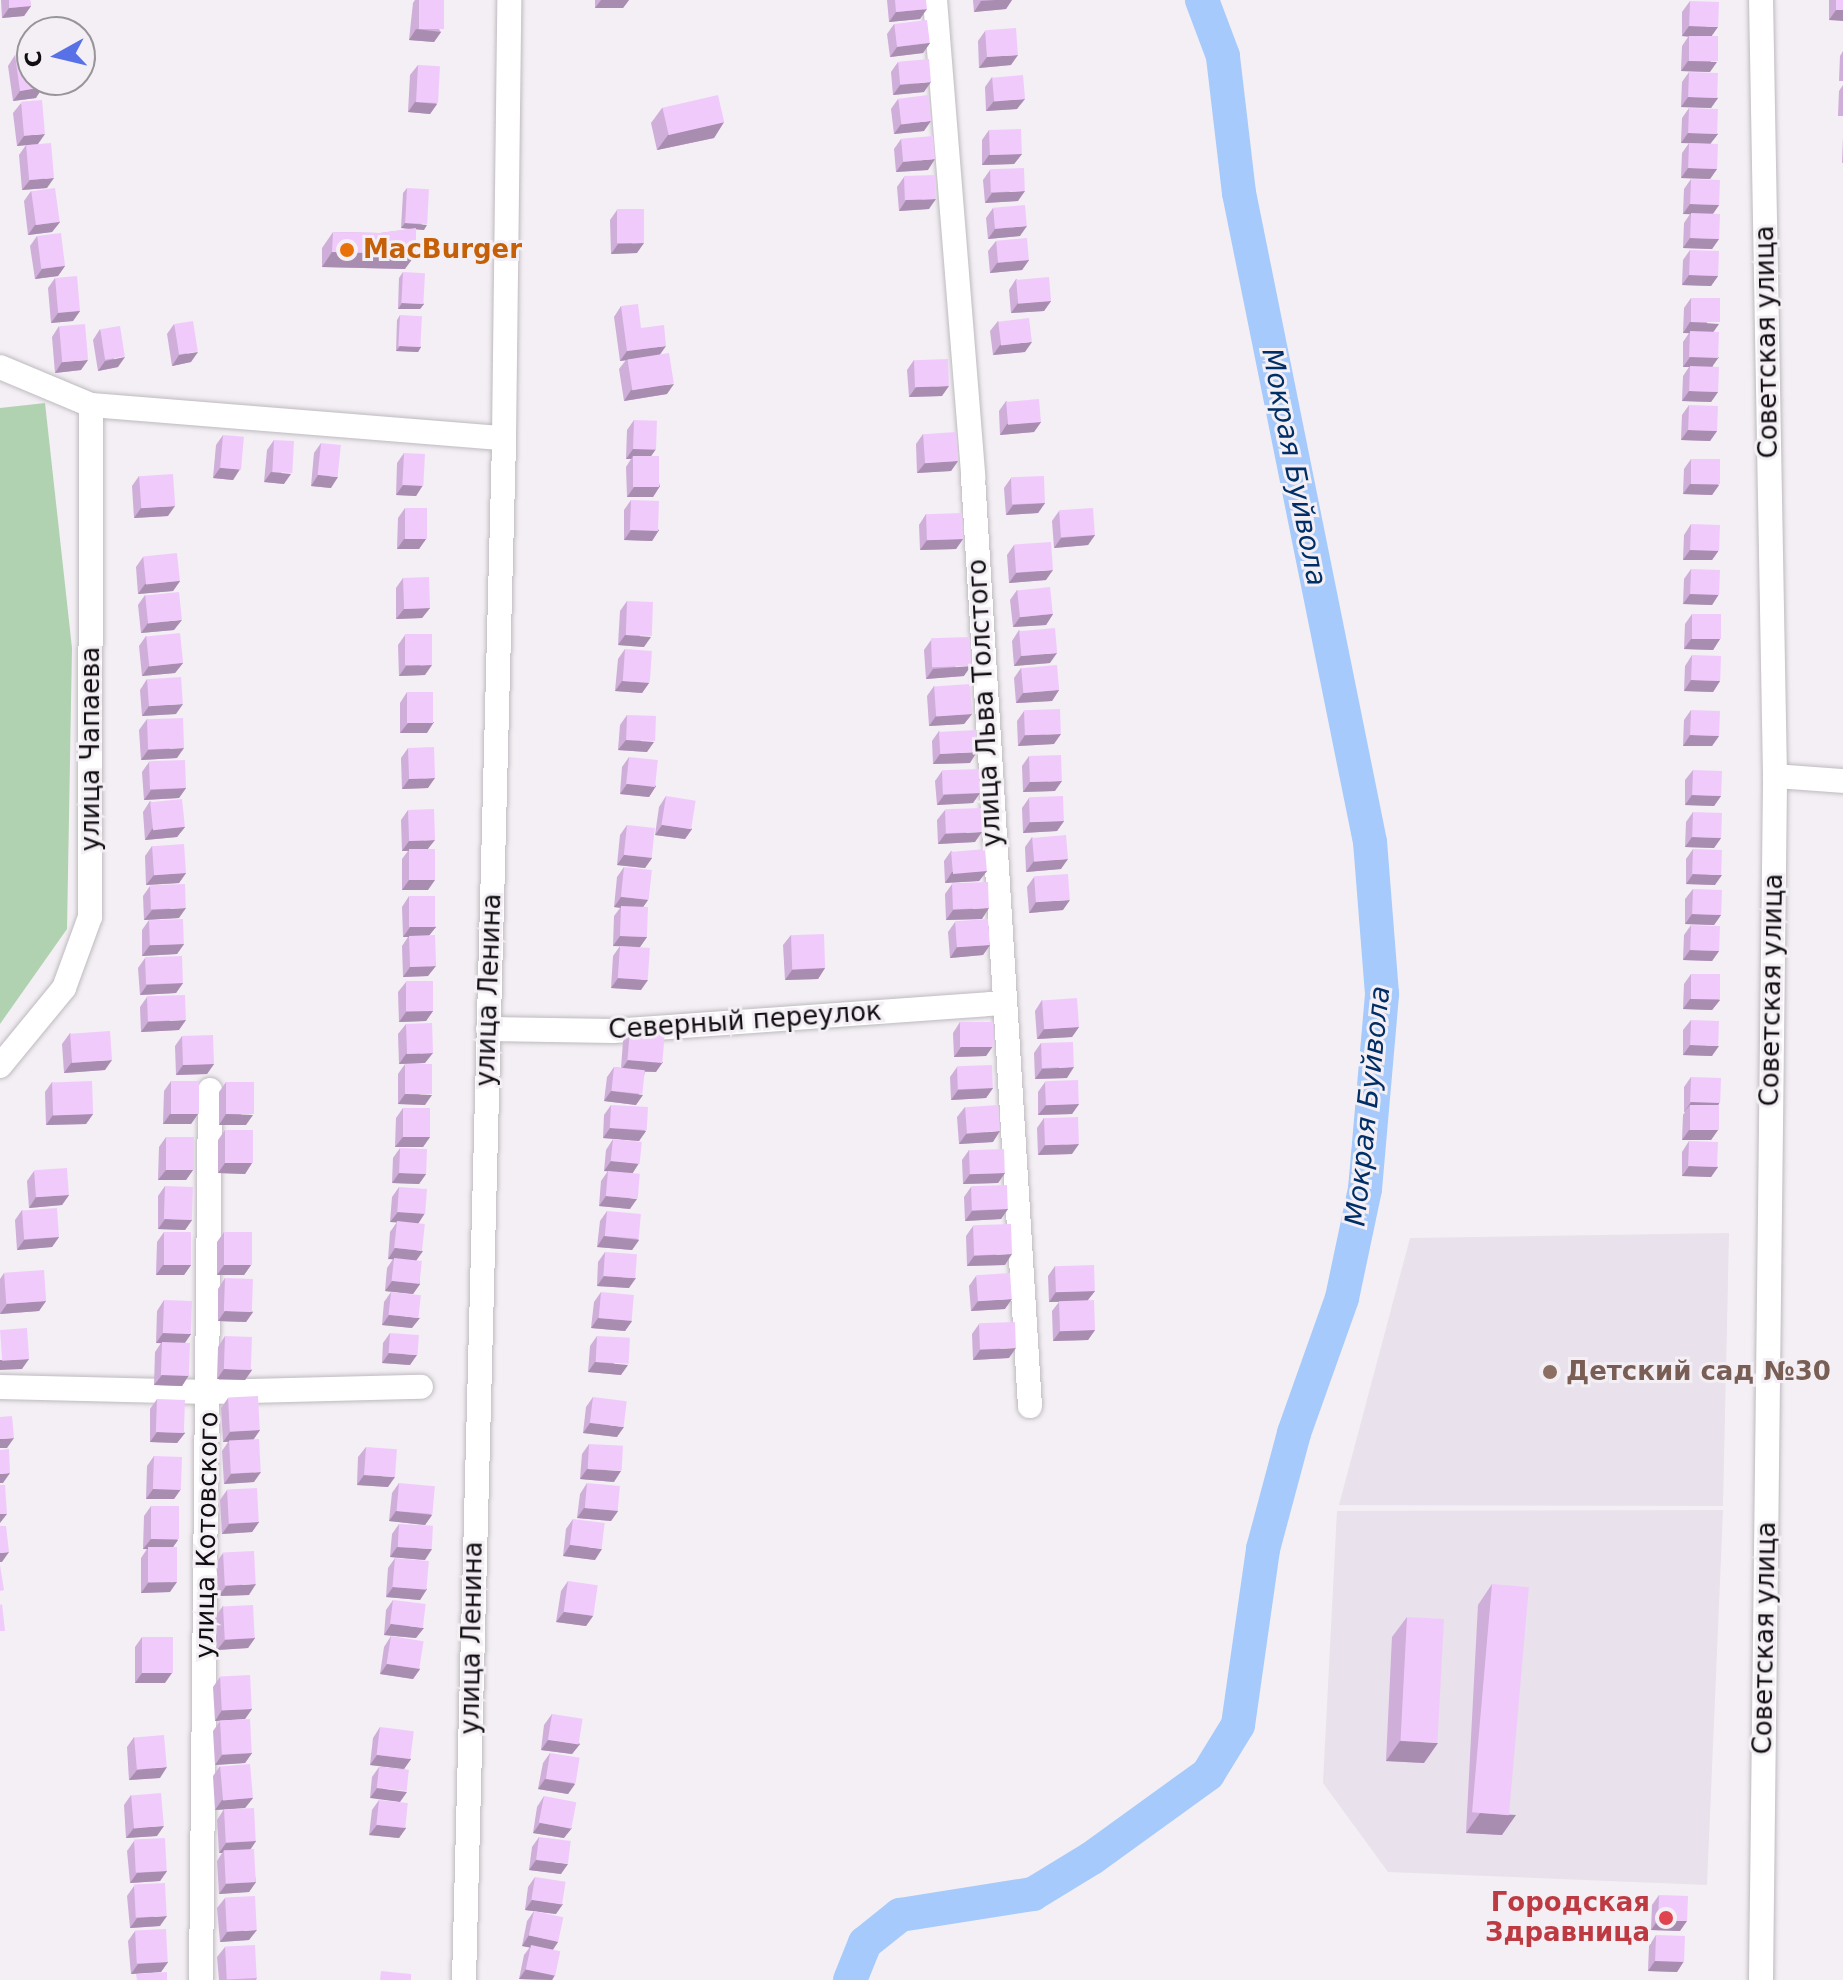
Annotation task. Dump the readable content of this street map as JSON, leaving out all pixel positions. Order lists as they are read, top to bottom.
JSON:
{
  "streets": {
    "street": [
      "Советская улица",
      "улица Льва Толстого",
      "улица Чапаева",
      "улица Ленина",
      "Северный переулок",
      "улица Котовского"
    ]
  },
  "crossings": [
    ["улица Льва Толстого", "Северный переулок"],
    ["улица Ленина", "Северный переулок"]
  ],
  "water": ["Мокрая Буйвола"],
  "places": ["MacBurger", "Детский сад №30", "Городская Здравница"],
  "north": "left"
}
